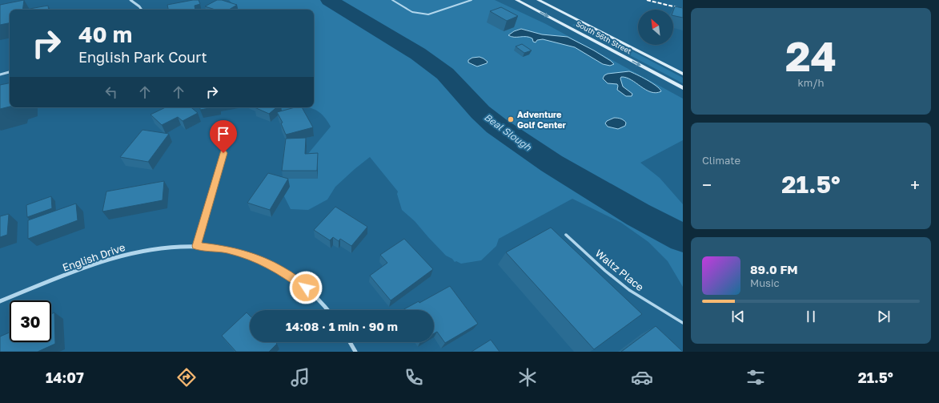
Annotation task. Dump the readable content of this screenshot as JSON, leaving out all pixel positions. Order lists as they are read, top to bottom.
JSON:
{
  "streets": {
    "main road": ["South 56th Street"],
    "street": ["English Drive"],
    "lane": ["Waltz Place"]
  },
  "water": ["Beal Slough"],
  "places": ["Adventure Golf Center"],
  "north": "top left",
  "page": {
    "tile": [
      ["24", "km/h"],
      "Climate"
    ],
    "turn": ["40 m", "English Park Court"],
    "heat": ["−", "21.5°", "+"],
    "song": ["89.0 FM", "Music"],
    "limit": "30",
    "trip": "14:08 · 1 min · 90 m",
    "tabs": ["14:07", "21.5°"]
  }
}
